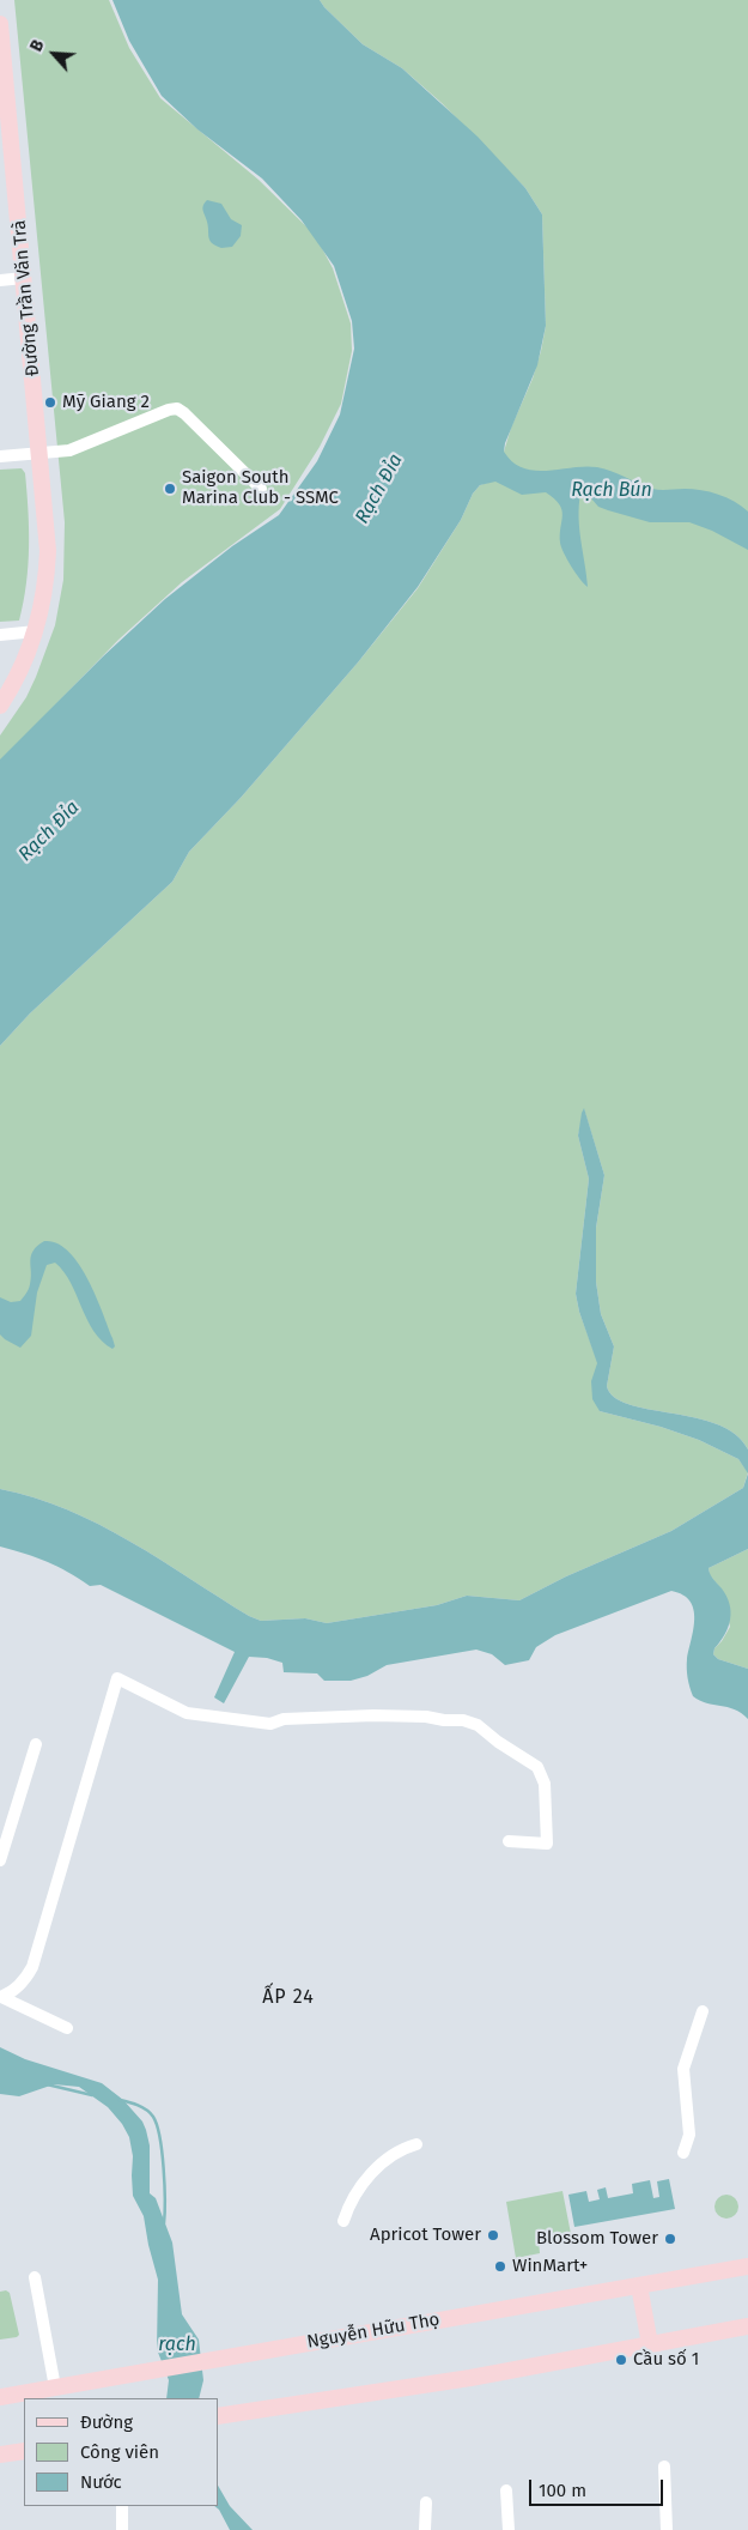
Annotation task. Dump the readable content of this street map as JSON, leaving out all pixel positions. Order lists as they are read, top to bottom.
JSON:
{
  "streets": {
    "main road": ["Đường Trần Văn Trà", "Nguyễn Hữu Thọ"]
  },
  "districts": ["ẤP 24"],
  "water": ["Rạch Đỉa", "Rạch Bún", "rạch"],
  "places": [
    "Mỹ Giang 2",
    "Saigon South Marina Club - SSMC",
    "Apricot Tower",
    "Blossom Tower",
    "WinMart+",
    "Cầu số 1"
  ],
  "legend": ["Đường", "Công viên", "Nước"],
  "scale_bar": "100 m",
  "north": "top left"
}
